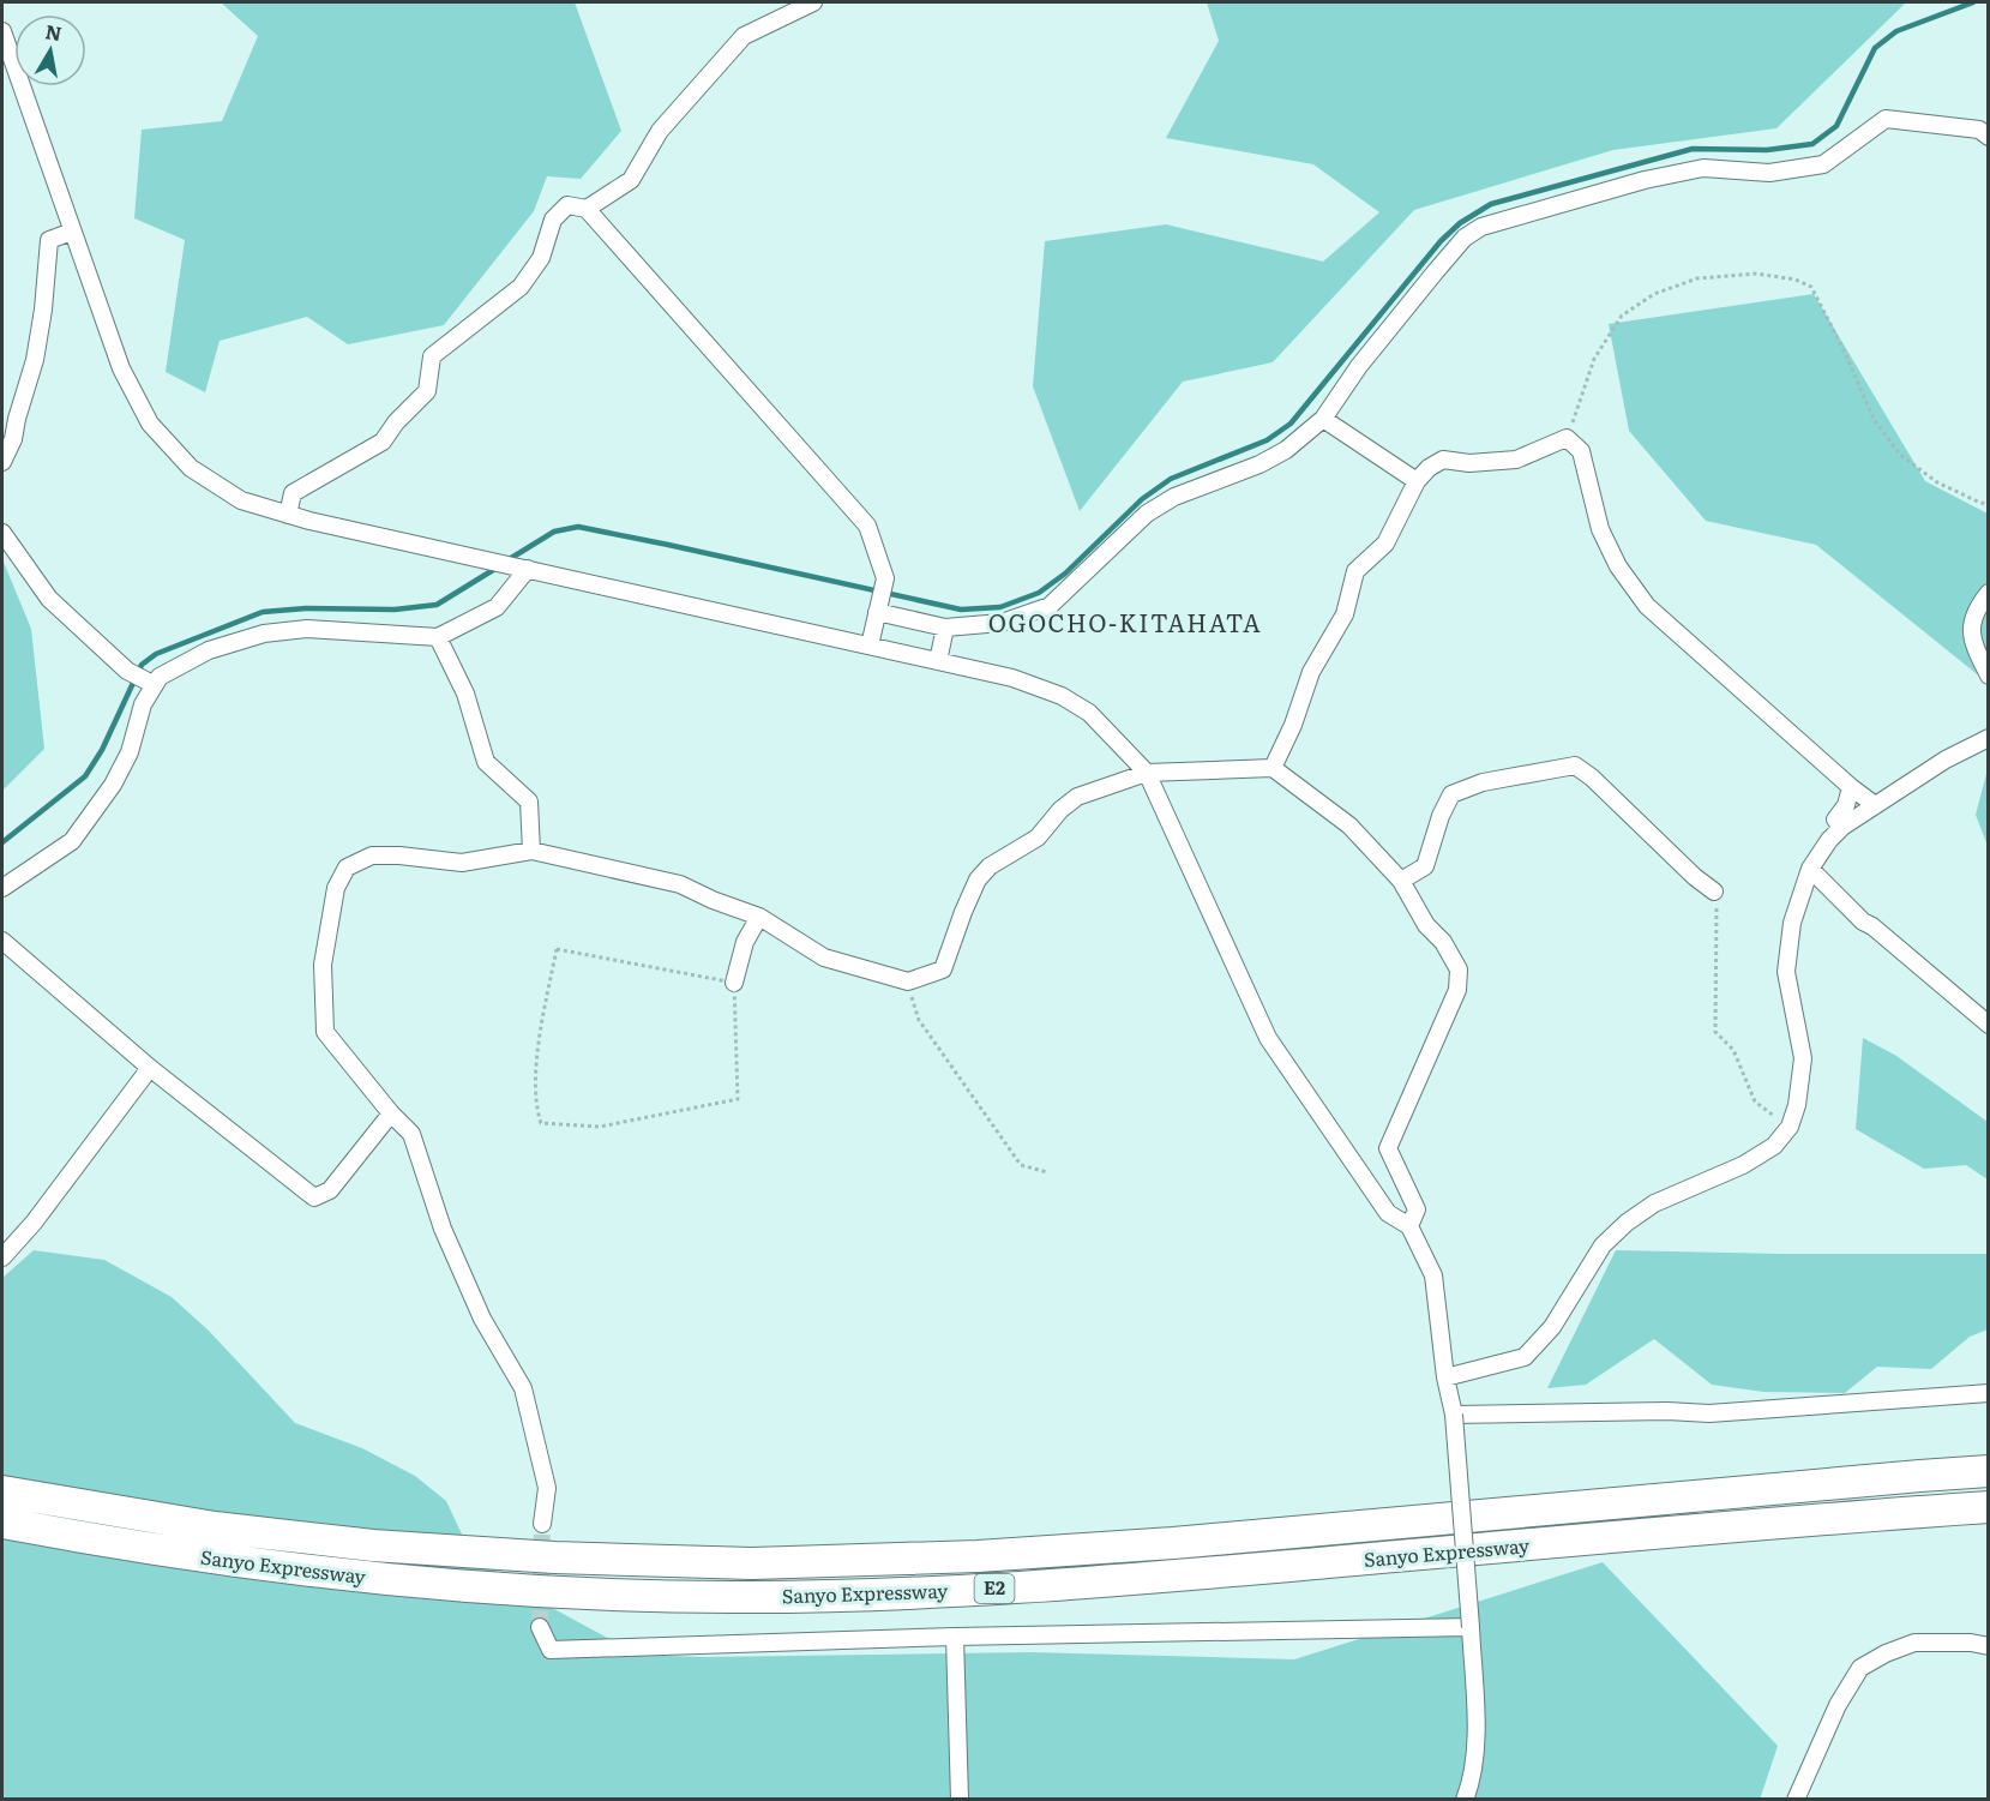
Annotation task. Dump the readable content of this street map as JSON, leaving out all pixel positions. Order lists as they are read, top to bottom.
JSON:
{
  "streets": {
    "highway": ["Sanyo Expressway", "E2"]
  },
  "districts": ["OGOCHO-KITAHATA"],
  "north": "top"
}
